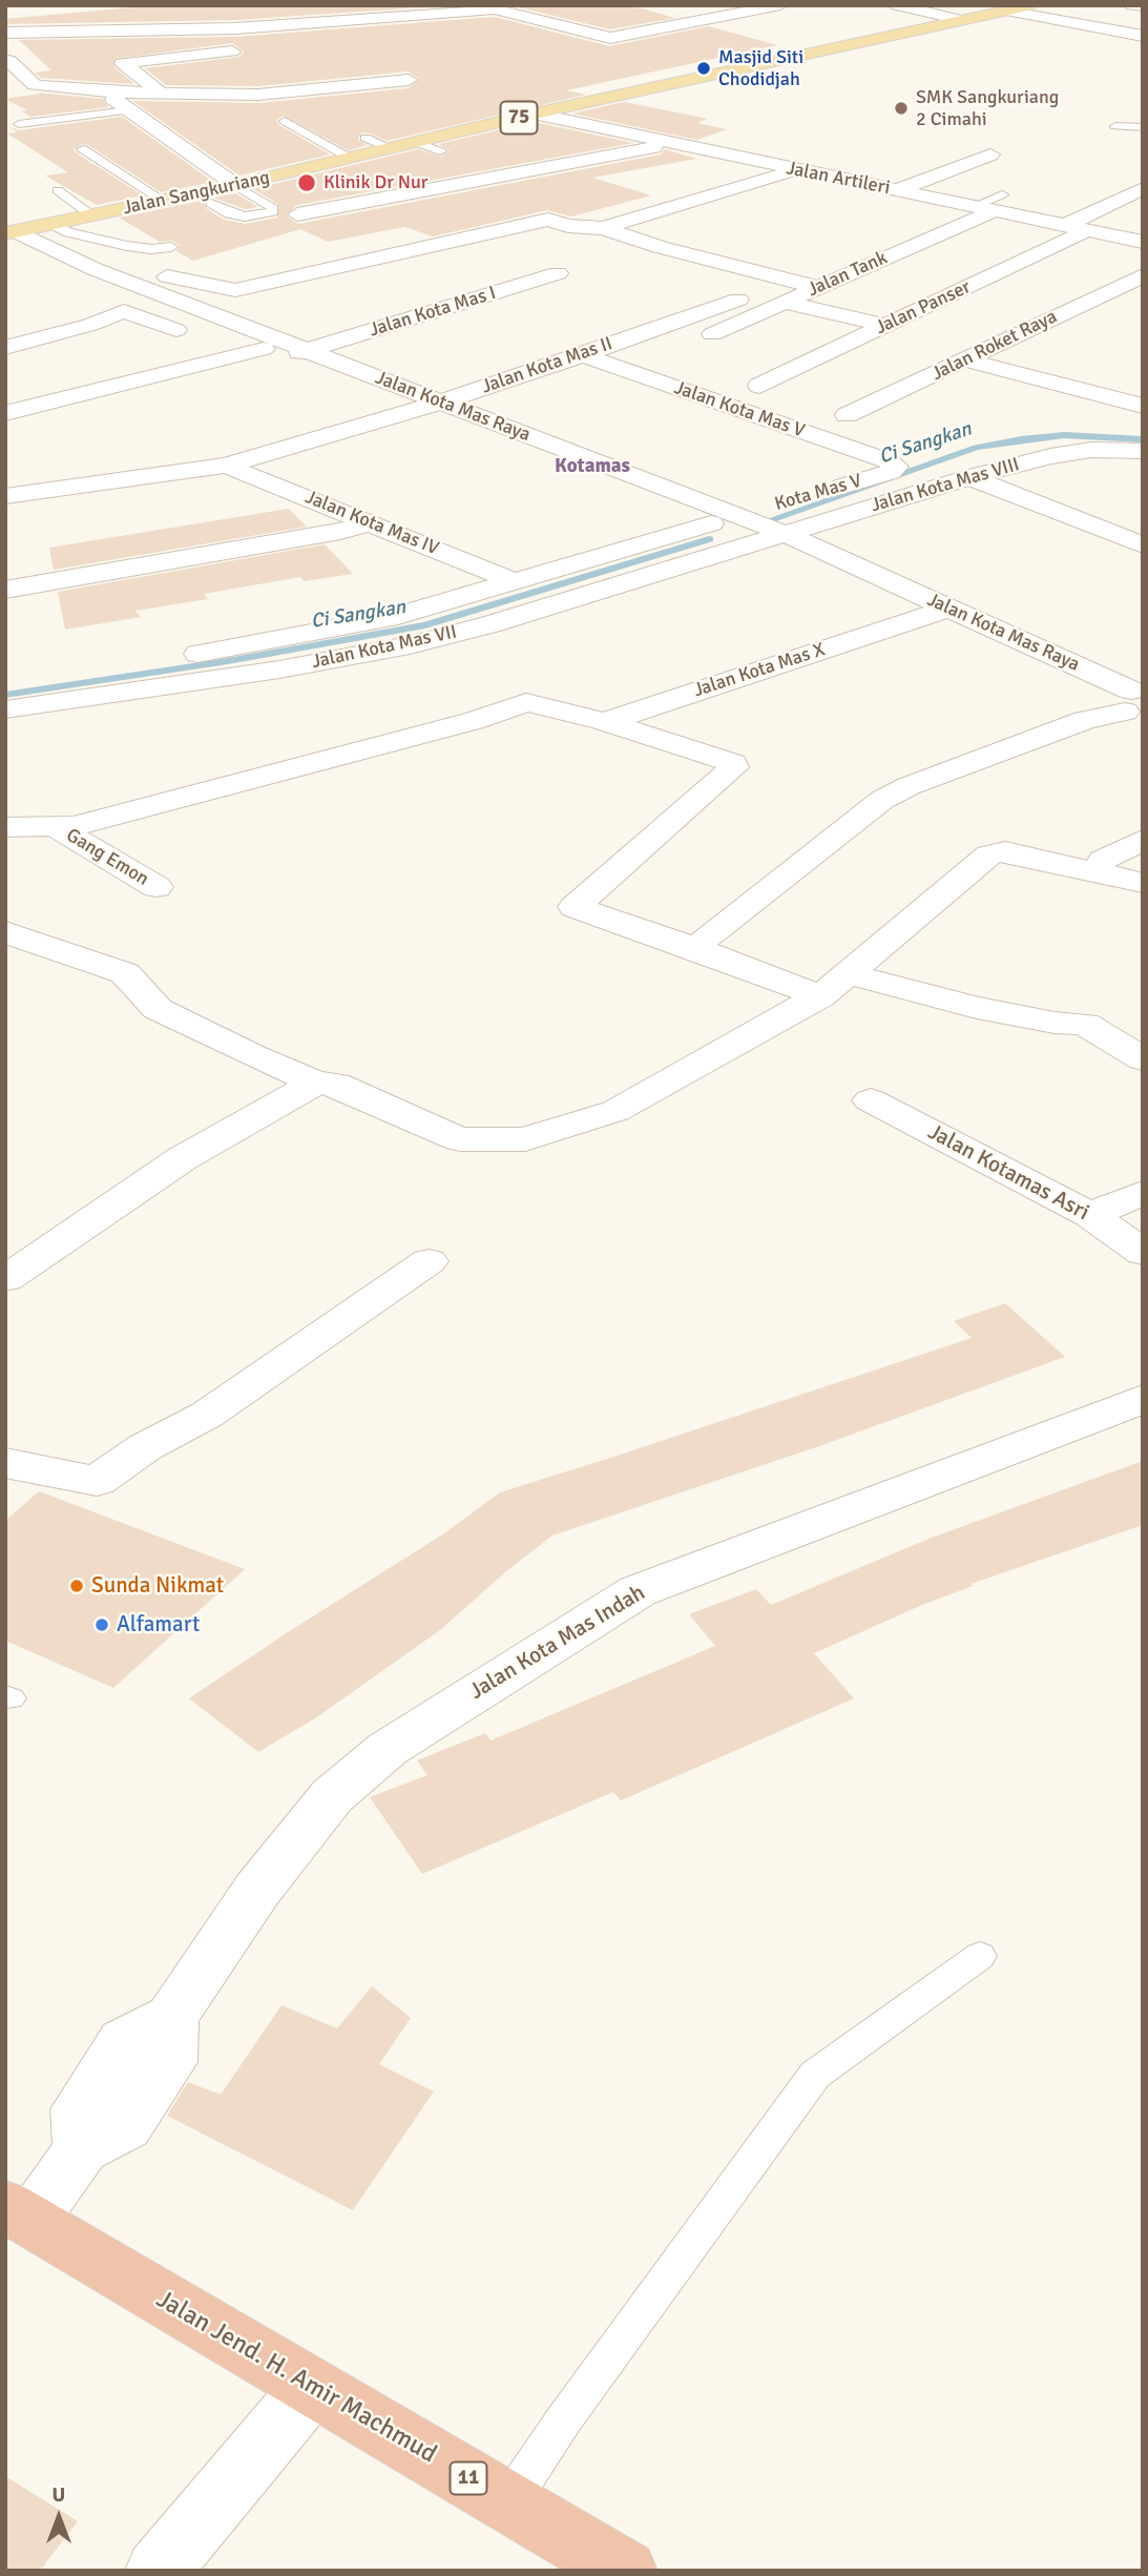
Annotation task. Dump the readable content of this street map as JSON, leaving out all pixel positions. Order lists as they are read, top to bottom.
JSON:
{
  "streets": {
    "highway": ["Jalan Jend. H. Amir Machmud", "11"],
    "main road": ["75", "Jalan Sangkuriang"],
    "street": [
      "Jalan Artileri",
      "Jalan Tank",
      "Jalan Panser",
      "Jalan Kota Mas I",
      "Jalan Roket Raya",
      "Jalan Kota Mas II",
      "Jalan Kota Mas Raya",
      "Jalan Kota Mas V",
      "Jalan Kota Mas VIII",
      "Kota Mas V",
      "Jalan Kota Mas IV",
      "Jalan Kota Mas VII",
      "Jalan Kota Mas X",
      "Gang Emon",
      "Jalan Kotamas Asri",
      "Jalan Kota Mas Indah"
    ]
  },
  "crossings": [
    ["Jalan Artileri", "Jalan Sangkuriang"],
    ["Jalan Artileri", "Jalan Tank"],
    ["Jalan Artileri", "Jalan Panser"],
    ["Jalan Sangkuriang", "Jalan Kota Mas Raya"],
    ["Jalan Kota Mas I", "Jalan Kota Mas Raya"],
    ["Jalan Kota Mas II", "Jalan Kota Mas Raya"],
    ["Jalan Kota Mas II", "Jalan Kota Mas V"],
    ["Jalan Kota Mas II", "Jalan Kota Mas IV"],
    ["Jalan Kota Mas Raya", "Jalan Kota Mas VIII"],
    ["Jalan Kota Mas Raya", "Kota Mas V"],
    ["Jalan Kota Mas Raya", "Jalan Kota Mas VII"],
    ["Jalan Kota Mas Raya", "Jalan Kota Mas X"],
    ["Jalan Kota Mas V", "Kota Mas V"],
    ["Jalan Kota Mas VIII", "Jalan Kota Mas VII"],
    ["Jalan Kota Mas Indah", "Jalan Jend. H. Amir Machmud"]
  ],
  "districts": ["Kotamas"],
  "water": ["Ci Sangkan"],
  "places": [
    "Masjid Siti Chodidjah",
    "SMK Sangkuriang 2 Cimahi",
    "Klinik Dr Nur",
    "Sunda Nikmat",
    "Alfamart"
  ],
  "north": "top"
}
